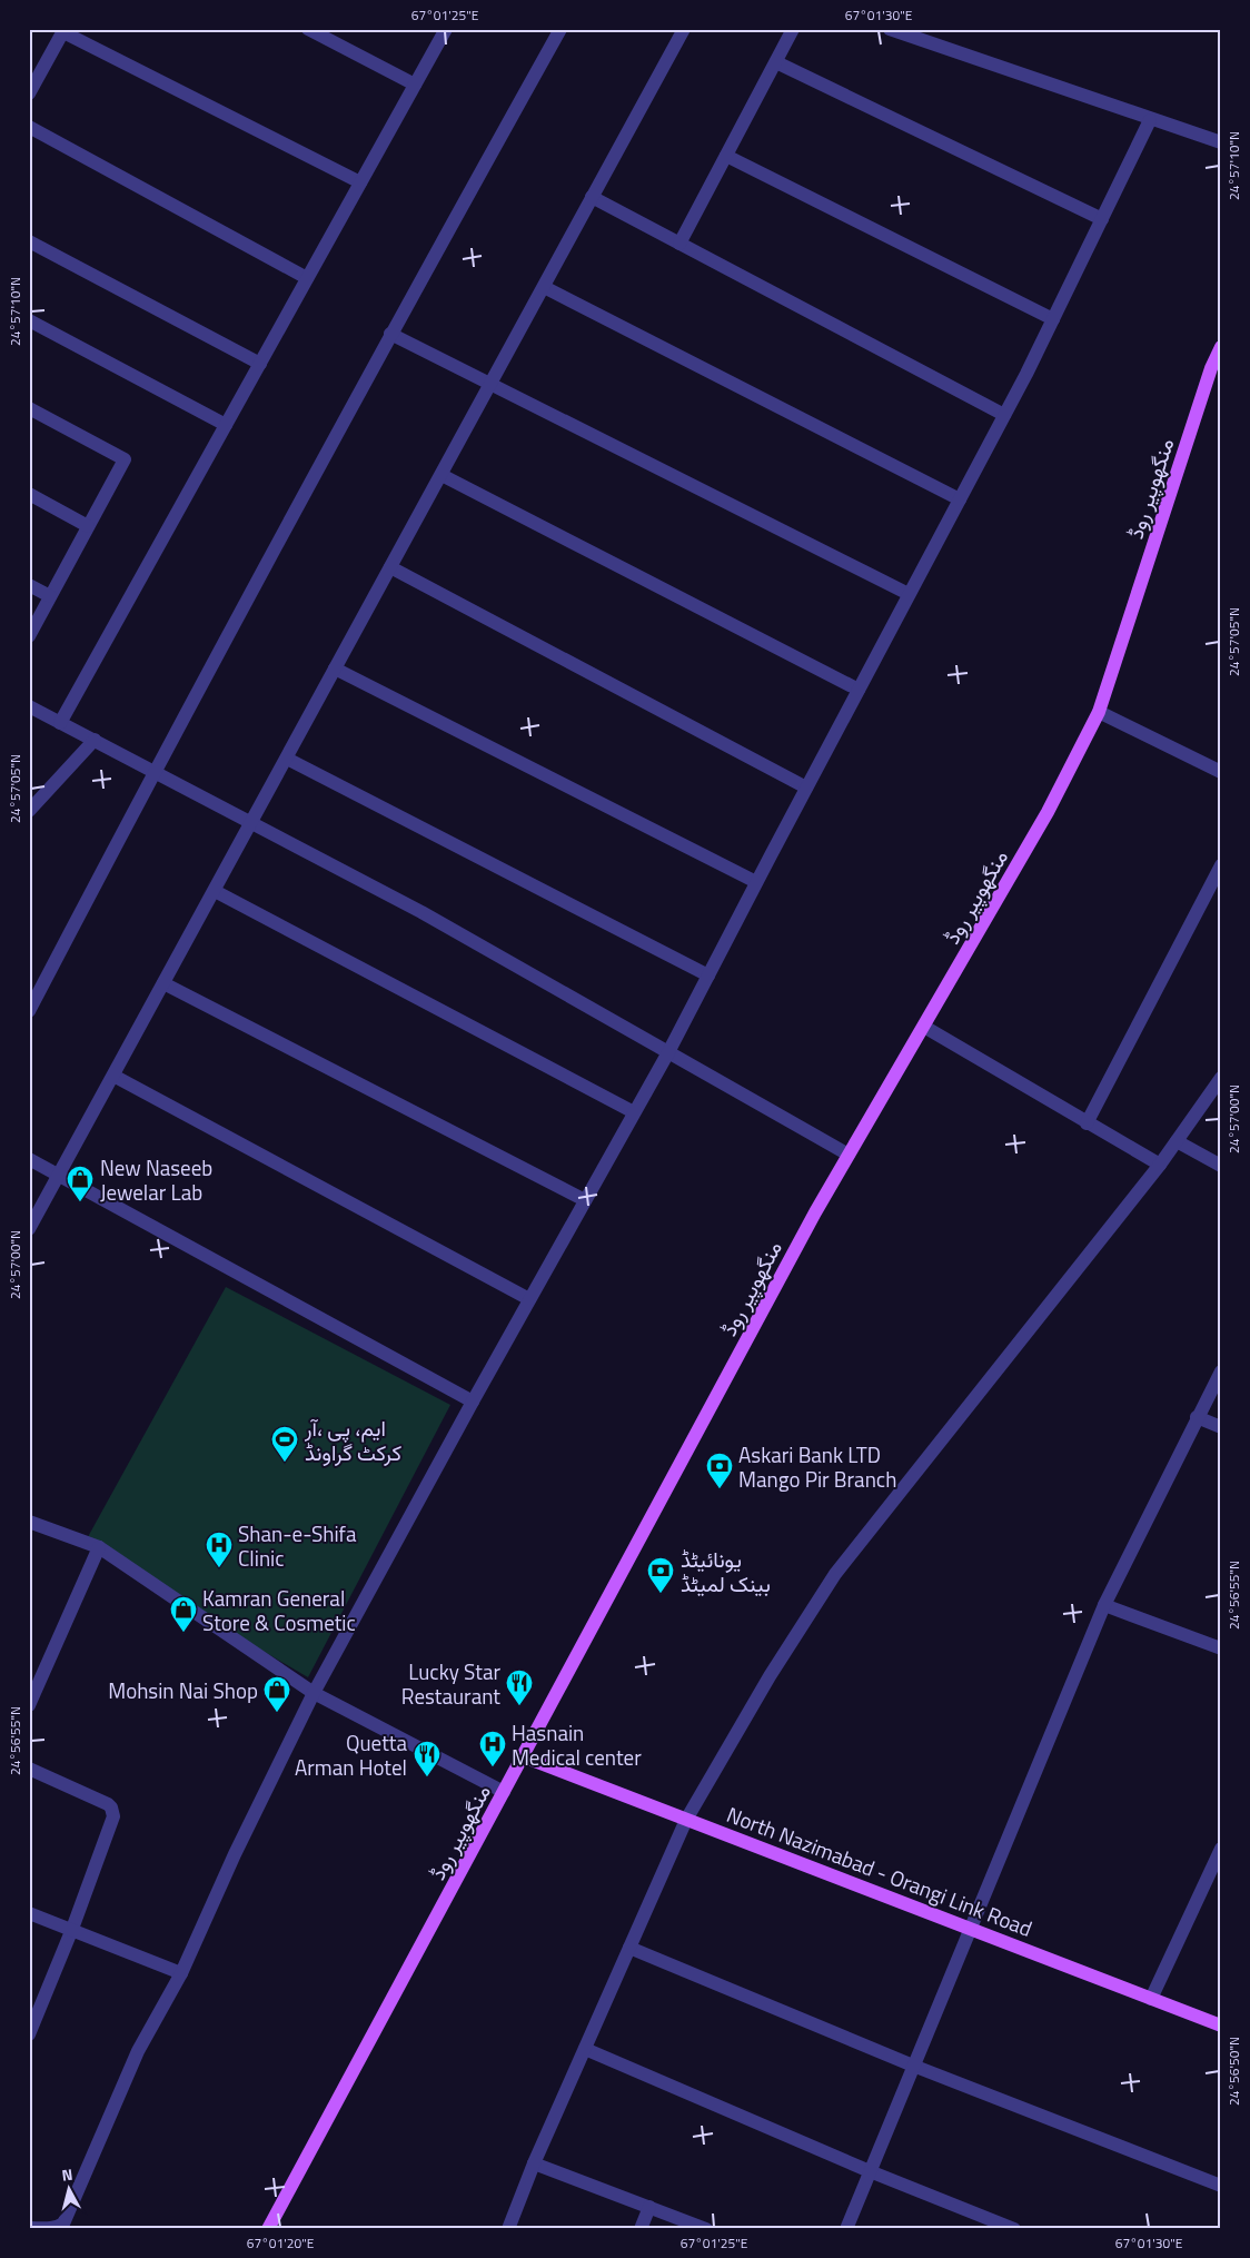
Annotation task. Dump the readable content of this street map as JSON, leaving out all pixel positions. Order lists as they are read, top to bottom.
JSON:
{
  "streets": {
    "main road": ["منگھوپیر روڈ", "North Nazimabad - Orangi Link Road"]
  },
  "crossings": [
    ["منگھوپیر روڈ", "North Nazimabad - Orangi Link Road"]
  ],
  "places": {
    "shop": ["New Naseeb Jewelar Lab", "Kamran General Store & Cosmetic", "Mohsin Nai Shop"],
    "sports": ["ایم، پی ،آر کرکٹ گراونڈ"],
    "bank": ["Askari Bank LTD Mango Pir Branch", "یونائیٹڈ بینک لمیٹڈ"],
    "hospital": ["Shan-e-Shifa Clinic", "Hasnain Medical center"],
    "restaurant": ["Lucky Star Restaurant", "Quetta Arman Hotel"]
  },
  "north": "top",
  "coordinates": [
    "67°01'25\"E",
    "67°01'30\"E",
    "24°57'10\"N",
    "24°57'05\"N",
    "24°57'00\"N",
    "24°56'55\"N",
    "24°56'50\"N",
    "67°01'20\"E"
  ]
}
